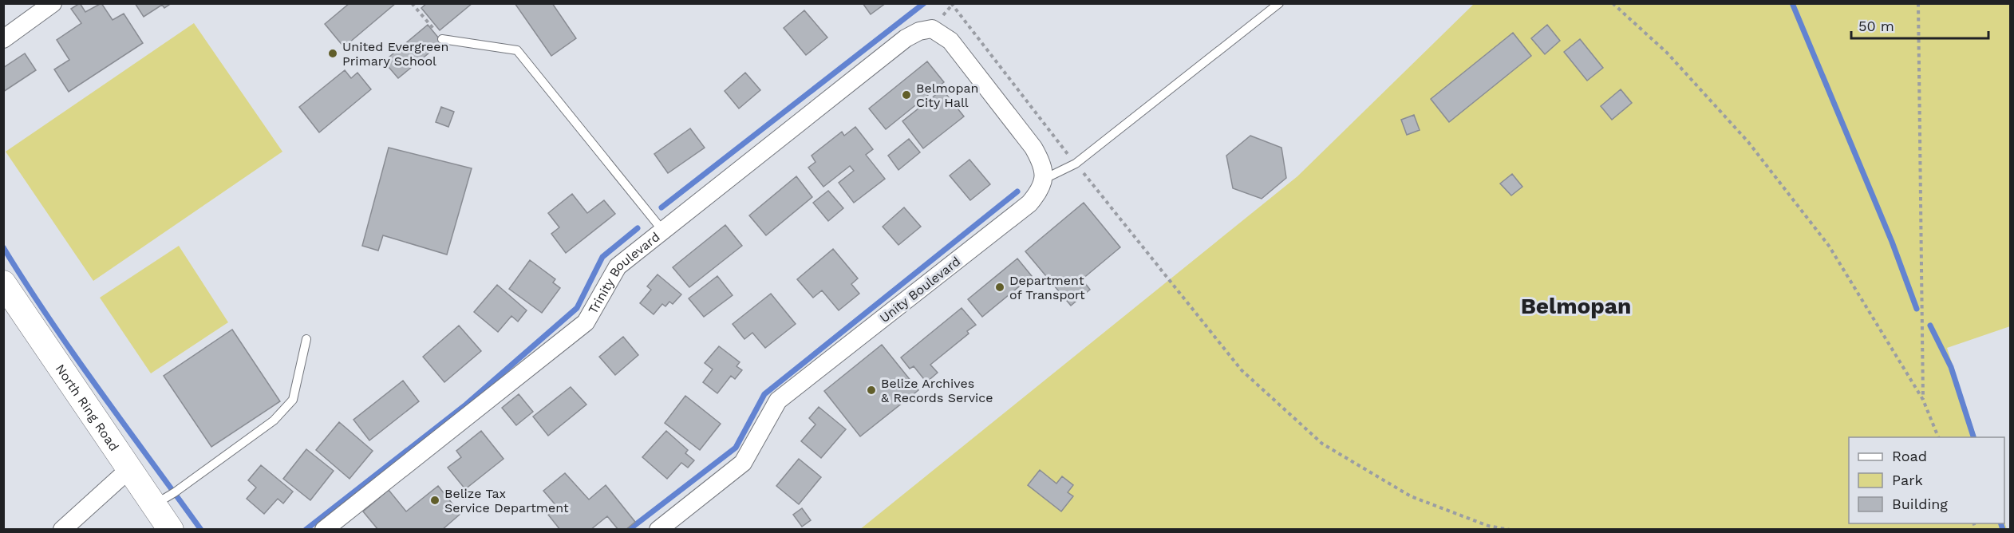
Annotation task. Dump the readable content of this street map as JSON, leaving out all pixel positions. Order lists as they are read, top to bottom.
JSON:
{
  "streets": {
    "main road": ["North Ring Road"],
    "street": ["Trinity Boulevard", "Unity Boulevard"]
  },
  "crossings": [
    ["Trinity Boulevard", "Unity Boulevard"]
  ],
  "districts": ["Belmopan"],
  "places": [
    "United Evergreen Primary School",
    "Belmopan City Hall",
    "Department of Transport",
    "Belize Archives & Records Service",
    "Belize Tax Service Department"
  ],
  "legend": ["Road", "Park", "Building"],
  "scale_bar": "50 m"
}
